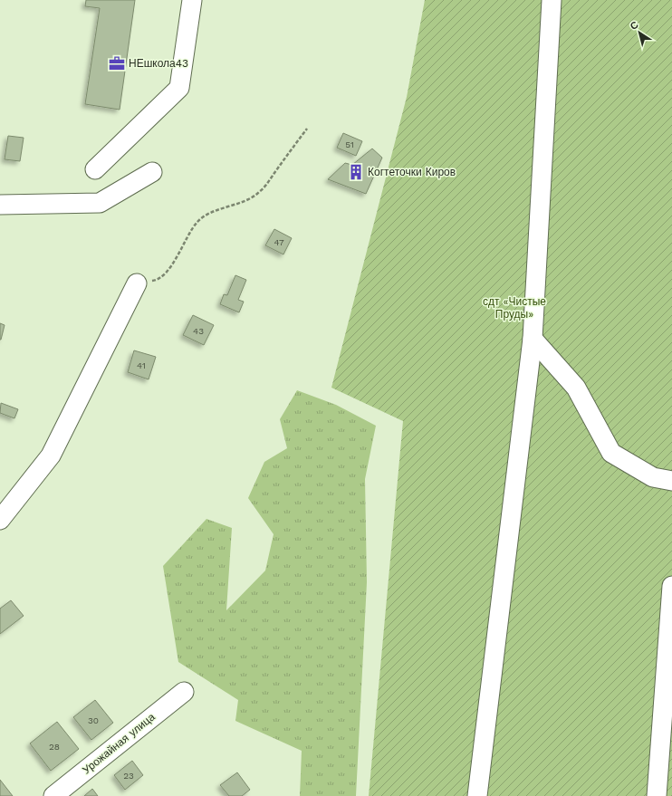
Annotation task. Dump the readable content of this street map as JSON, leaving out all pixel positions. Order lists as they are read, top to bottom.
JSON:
{
  "streets": {
    "street": ["Урожайная улица"]
  },
  "parks": ["сдт «Чистые Пруды»"],
  "places": {
    "office": ["НЕшкола43"],
    "building": ["Когтеточки Киров"]
  },
  "house_numbers": [
    "51",
    "47",
    "43",
    "41",
    "30",
    "28",
    "23"
  ],
  "north": "top left"
}
